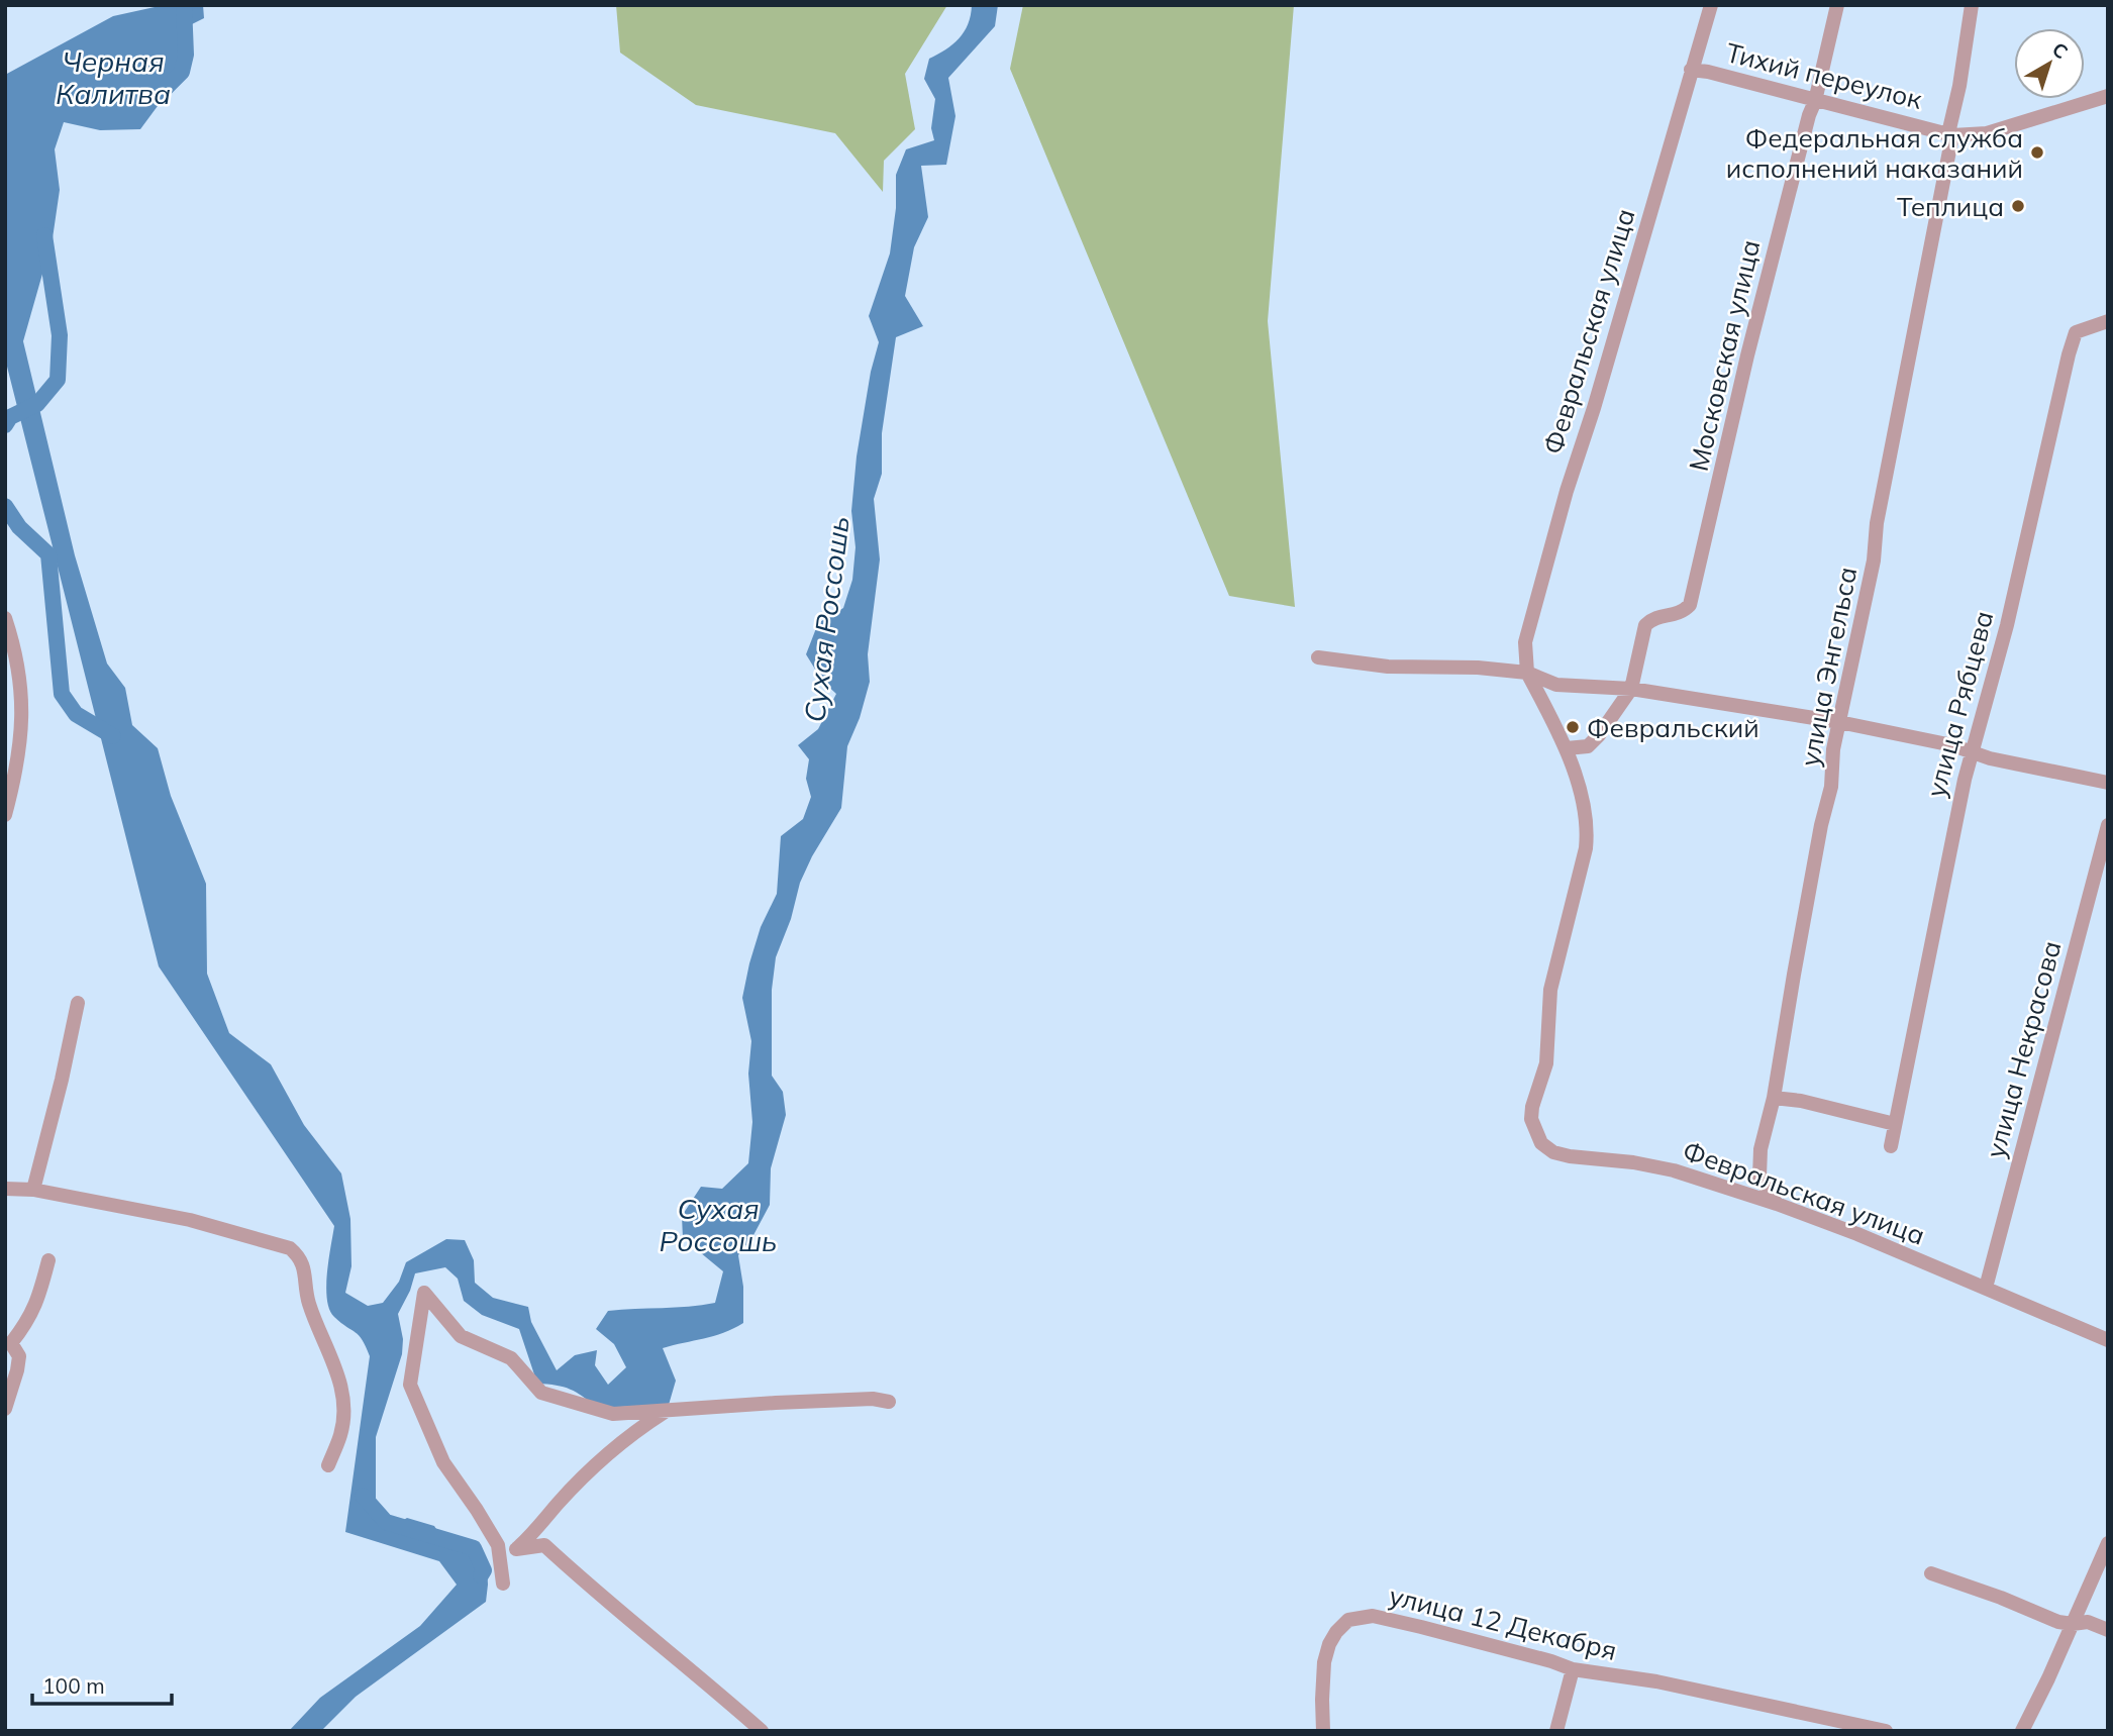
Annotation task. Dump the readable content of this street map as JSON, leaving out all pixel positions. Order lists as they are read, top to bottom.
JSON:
{
  "streets": {
    "street": [
      "Тихий переулок",
      "Февральская улица",
      "Московская улица",
      "улица Энгельса",
      "улица Рябцева",
      "улица Некрасова",
      "улица 12 Декабря"
    ]
  },
  "crossings": [
    ["Тихий переулок", "Февральская улица"],
    ["Тихий переулок", "Московская улица"],
    ["Тихий переулок", "улица Энгельса"],
    ["Февральская улица", "улица Энгельса"],
    ["Февральская улица", "улица Некрасова"]
  ],
  "water": ["Черная Калитва", "Сухая Россошь"],
  "places": ["Федеральная служба исполнений наказаний", "Теплица", "Февральский"],
  "scale_bar": "100 m",
  "north": "top right"
}
